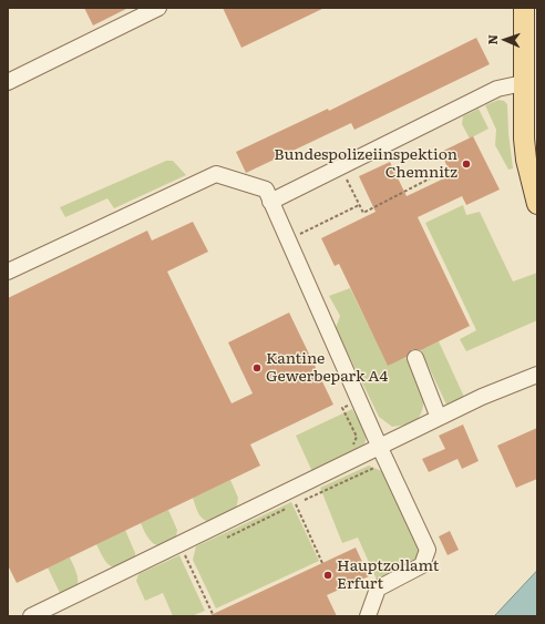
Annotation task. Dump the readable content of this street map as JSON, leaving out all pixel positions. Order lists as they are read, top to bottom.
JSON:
{
  "places": ["Bundespolizeiinspektion Chemnitz", "Kantine Gewerbepark A4", "Hauptzollamt Erfurt"],
  "north": "left"
}
